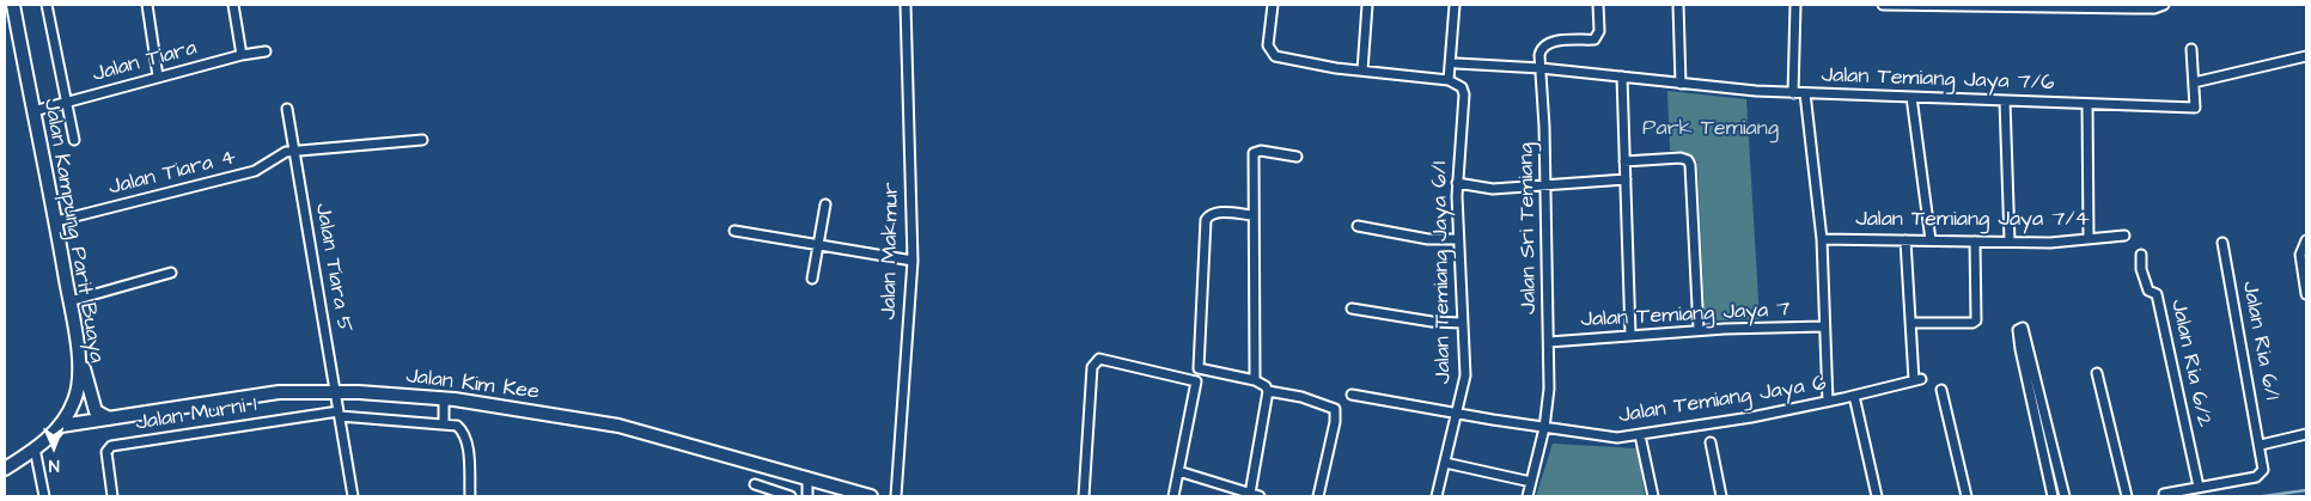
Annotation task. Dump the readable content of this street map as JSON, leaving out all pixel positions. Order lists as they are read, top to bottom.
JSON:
{
  "streets": {
    "street": [
      "Jalan Tiara",
      "Jalan Temiang Jaya 7/6",
      "Jalan Tiara 4",
      "Jalan Temiang Jaya 7/4",
      "Jalan Sri Temiang",
      "Jalan Kampung Parit Buaya",
      "Jalan Makmur",
      "Jalan Tiara 5",
      "Jalan Temiang Jaya 6/1",
      "Jalan Temiang Jaya 7",
      "Jalan Ria 6/1",
      "Jalan Ria 6/2",
      "Jalan Kim Kee",
      "Jalan Temiang Jaya 6",
      "Jalan Murni 1"
    ]
  },
  "crossings": [
    ["Jalan Tiara", "Jalan Kampung Parit Buaya"],
    ["Jalan Temiang Jaya 7/6", "Jalan Sri Temiang"],
    ["Jalan Tiara 4", "Jalan Kampung Parit Buaya"],
    ["Jalan Tiara 4", "Jalan Tiara 5"],
    ["Jalan Sri Temiang", "Jalan Temiang Jaya 7"],
    ["Jalan Sri Temiang", "Jalan Temiang Jaya 6"],
    ["Jalan Kampung Parit Buaya", "Jalan Kim Kee"],
    ["Jalan Tiara 5", "Jalan Kim Kee"],
    ["Jalan Tiara 5", "Jalan Murni 1"],
    ["Jalan Temiang Jaya 6/1", "Jalan Temiang Jaya 6"],
    ["Jalan Ria 6/1", "Jalan Ria 6/2"]
  ],
  "parks": ["Park Temiang"],
  "north": "bottom"
}
